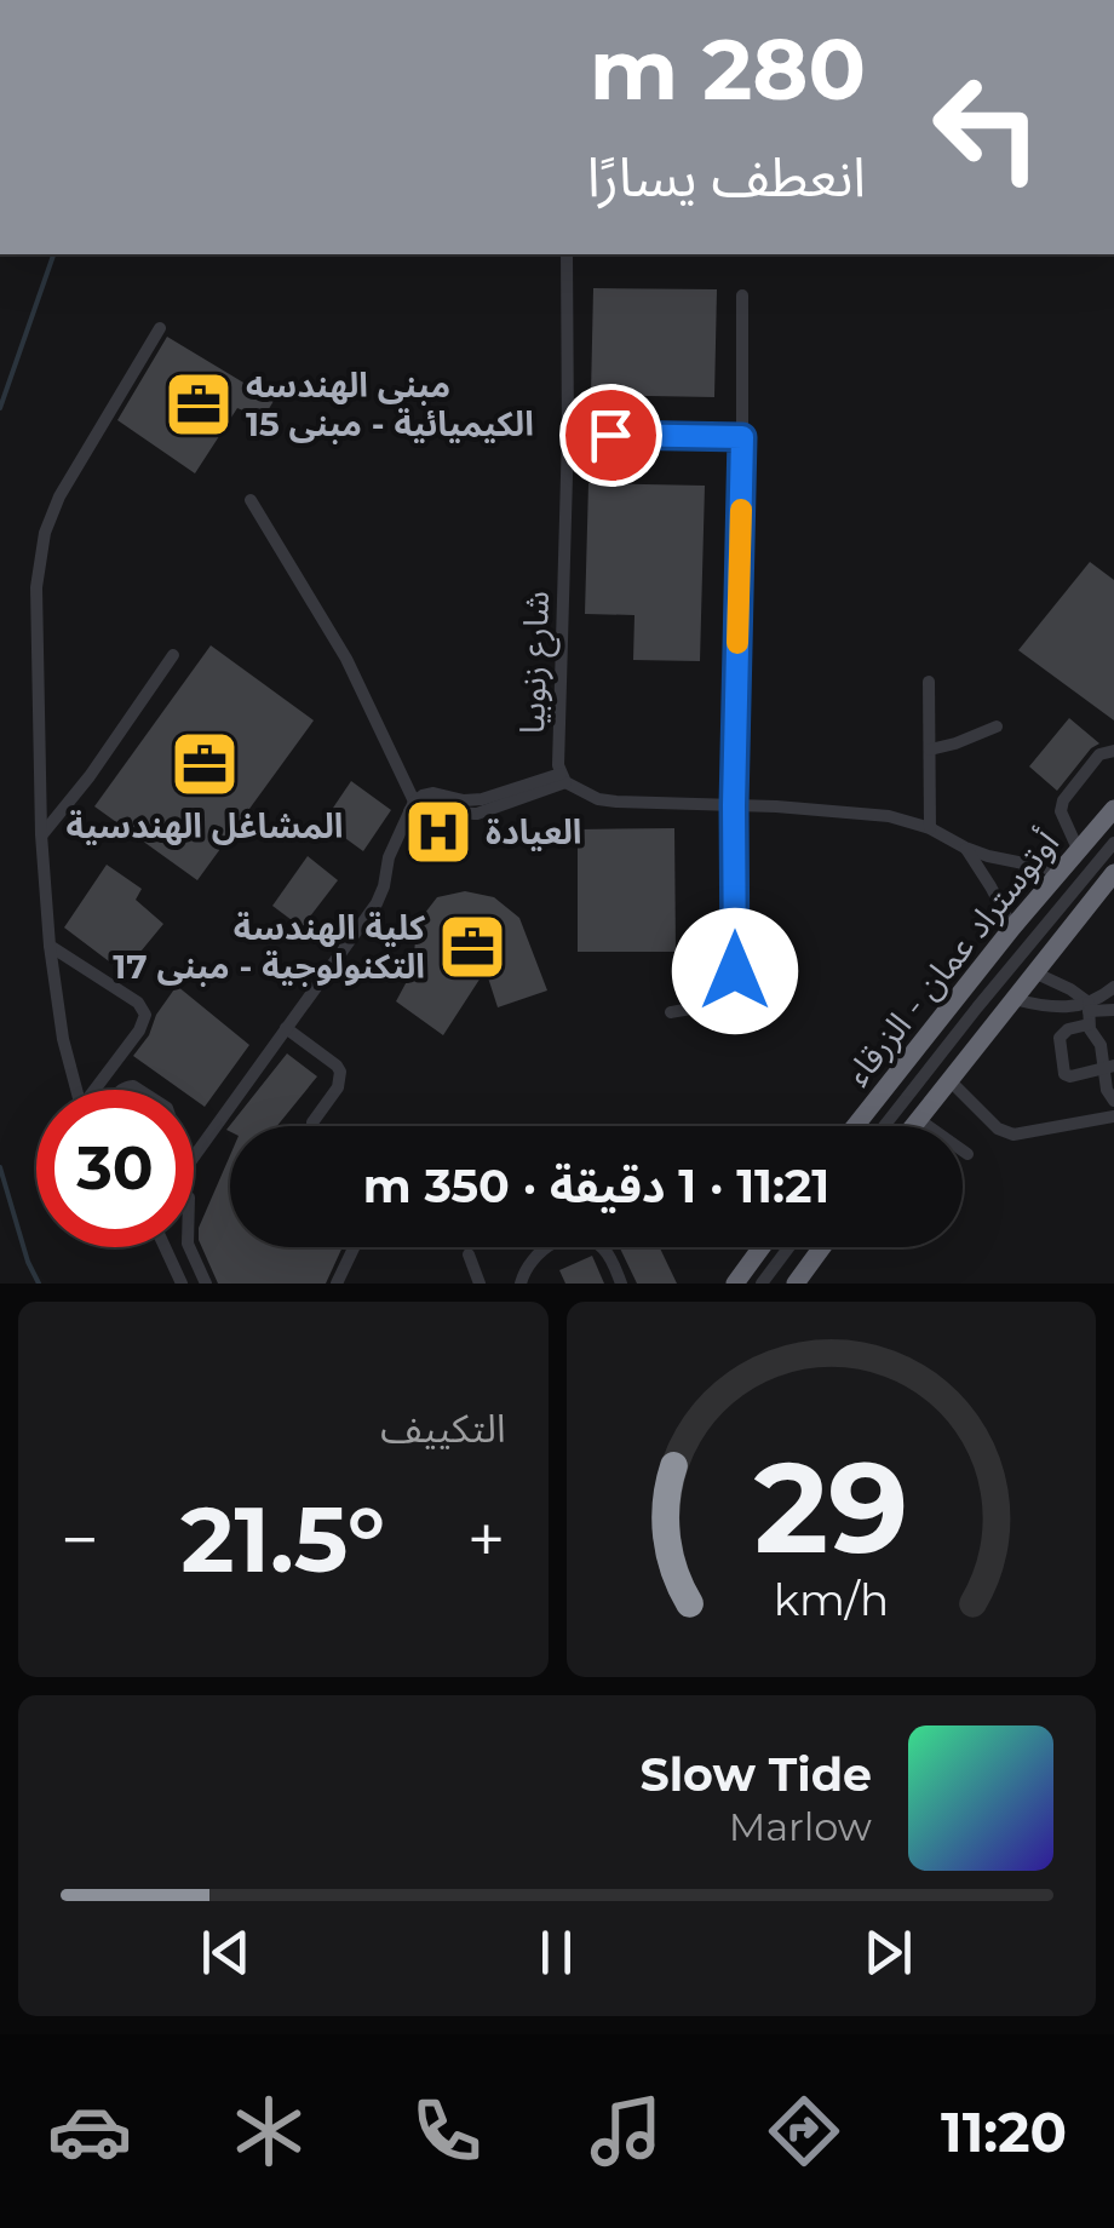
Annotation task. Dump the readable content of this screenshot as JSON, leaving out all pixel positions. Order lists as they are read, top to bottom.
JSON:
{
  "streets": {
    "highway": ["أوتوستراد عمان - الزرقاء"],
    "street": ["شارع زنوبيا"]
  },
  "crossings": [
    ["شارع زنوبيا", "أوتوستراد عمان - الزرقاء"]
  ],
  "places": {
    "office": ["مبنى الهندسه الكيميائية - مبنى 15", "المشاغل الهندسية", "كلية الهندسة التكنولوجية - مبنى 17"],
    "hospital": ["العيادة"]
  },
  "page": {
    "turn": ["280 m", "انعطف يسارًا"],
    "limit": "30",
    "trip": "11:21 · 1 دقيقة · 350 m",
    "tile": "التكييف",
    "heat": ["−", "21.5°", "+"],
    "song": ["Slow Tide", "Marlow"],
    "tabs": "11:20",
    "gauge": ["29", "km/h"]
  }
}
